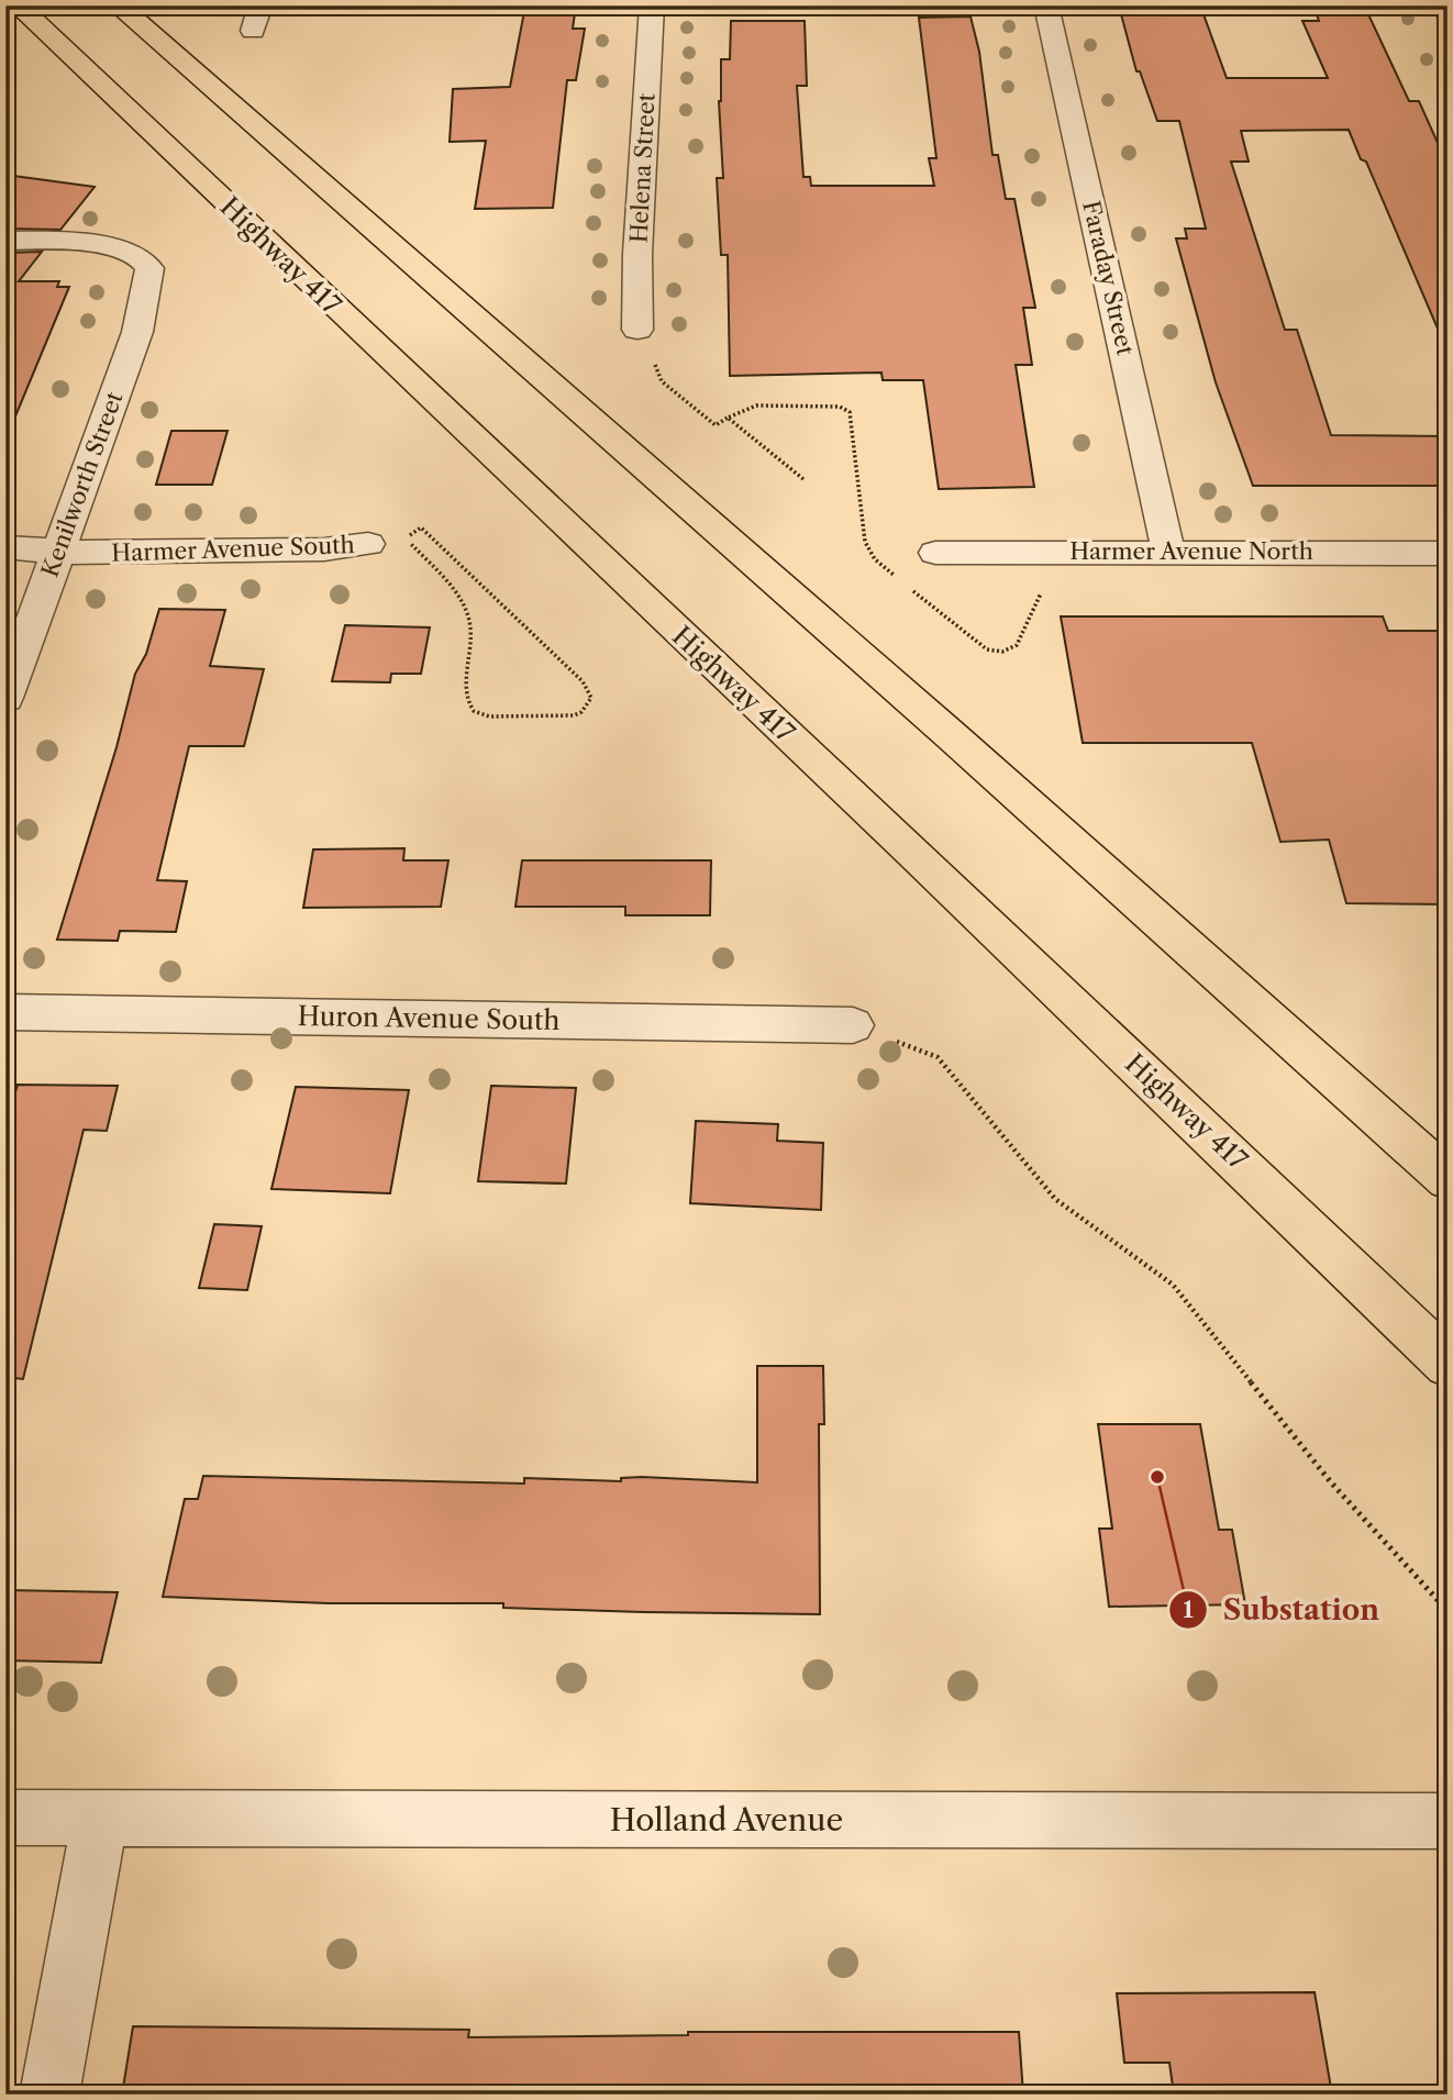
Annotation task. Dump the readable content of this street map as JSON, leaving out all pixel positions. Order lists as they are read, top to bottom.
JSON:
{
  "streets": {
    "highway": ["Highway 417"],
    "street": [
      "Helena Street",
      "Faraday Street",
      "Kenilworth Street",
      "Harmer Avenue South",
      "Harmer Avenue North",
      "Huron Avenue South",
      "Holland Avenue"
    ]
  },
  "crossings": [
    ["Faraday Street", "Harmer Avenue North"],
    ["Kenilworth Street", "Harmer Avenue South"]
  ],
  "places": ["Substation"]
}
